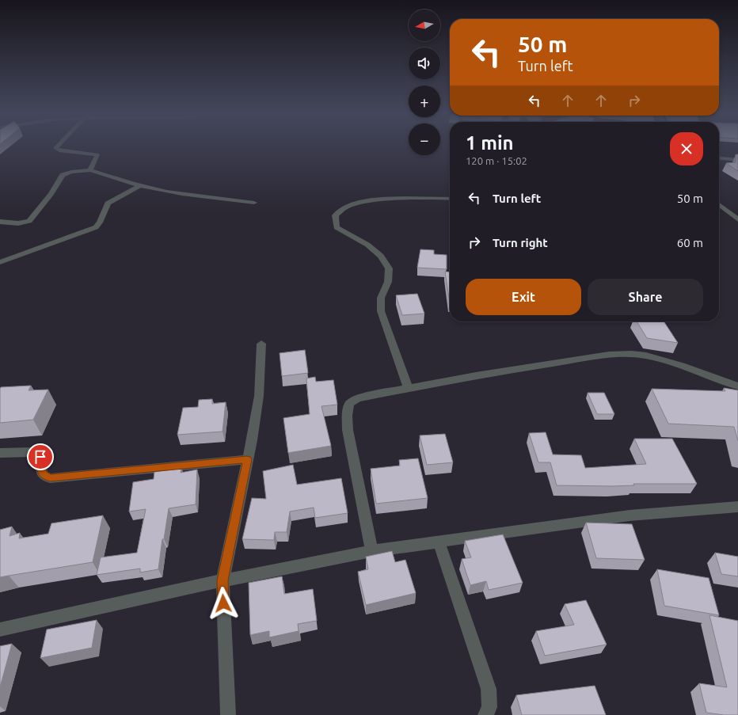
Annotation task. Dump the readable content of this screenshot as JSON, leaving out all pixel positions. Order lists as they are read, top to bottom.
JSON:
{
  "north": "left",
  "page": {
    "map_buttons": ["+", "−"],
    "turn": ["50 m", "Turn left"],
    "heading": ["1 min", "120 m · 15:02"],
    "list": [
      {
        "name": "Turn left",
        "value": "50 m"
      },
      {
        "name": "Turn right",
        "value": "60 m"
      }
    ],
    "buttons": ["Exit", "Share"]
  }
}
